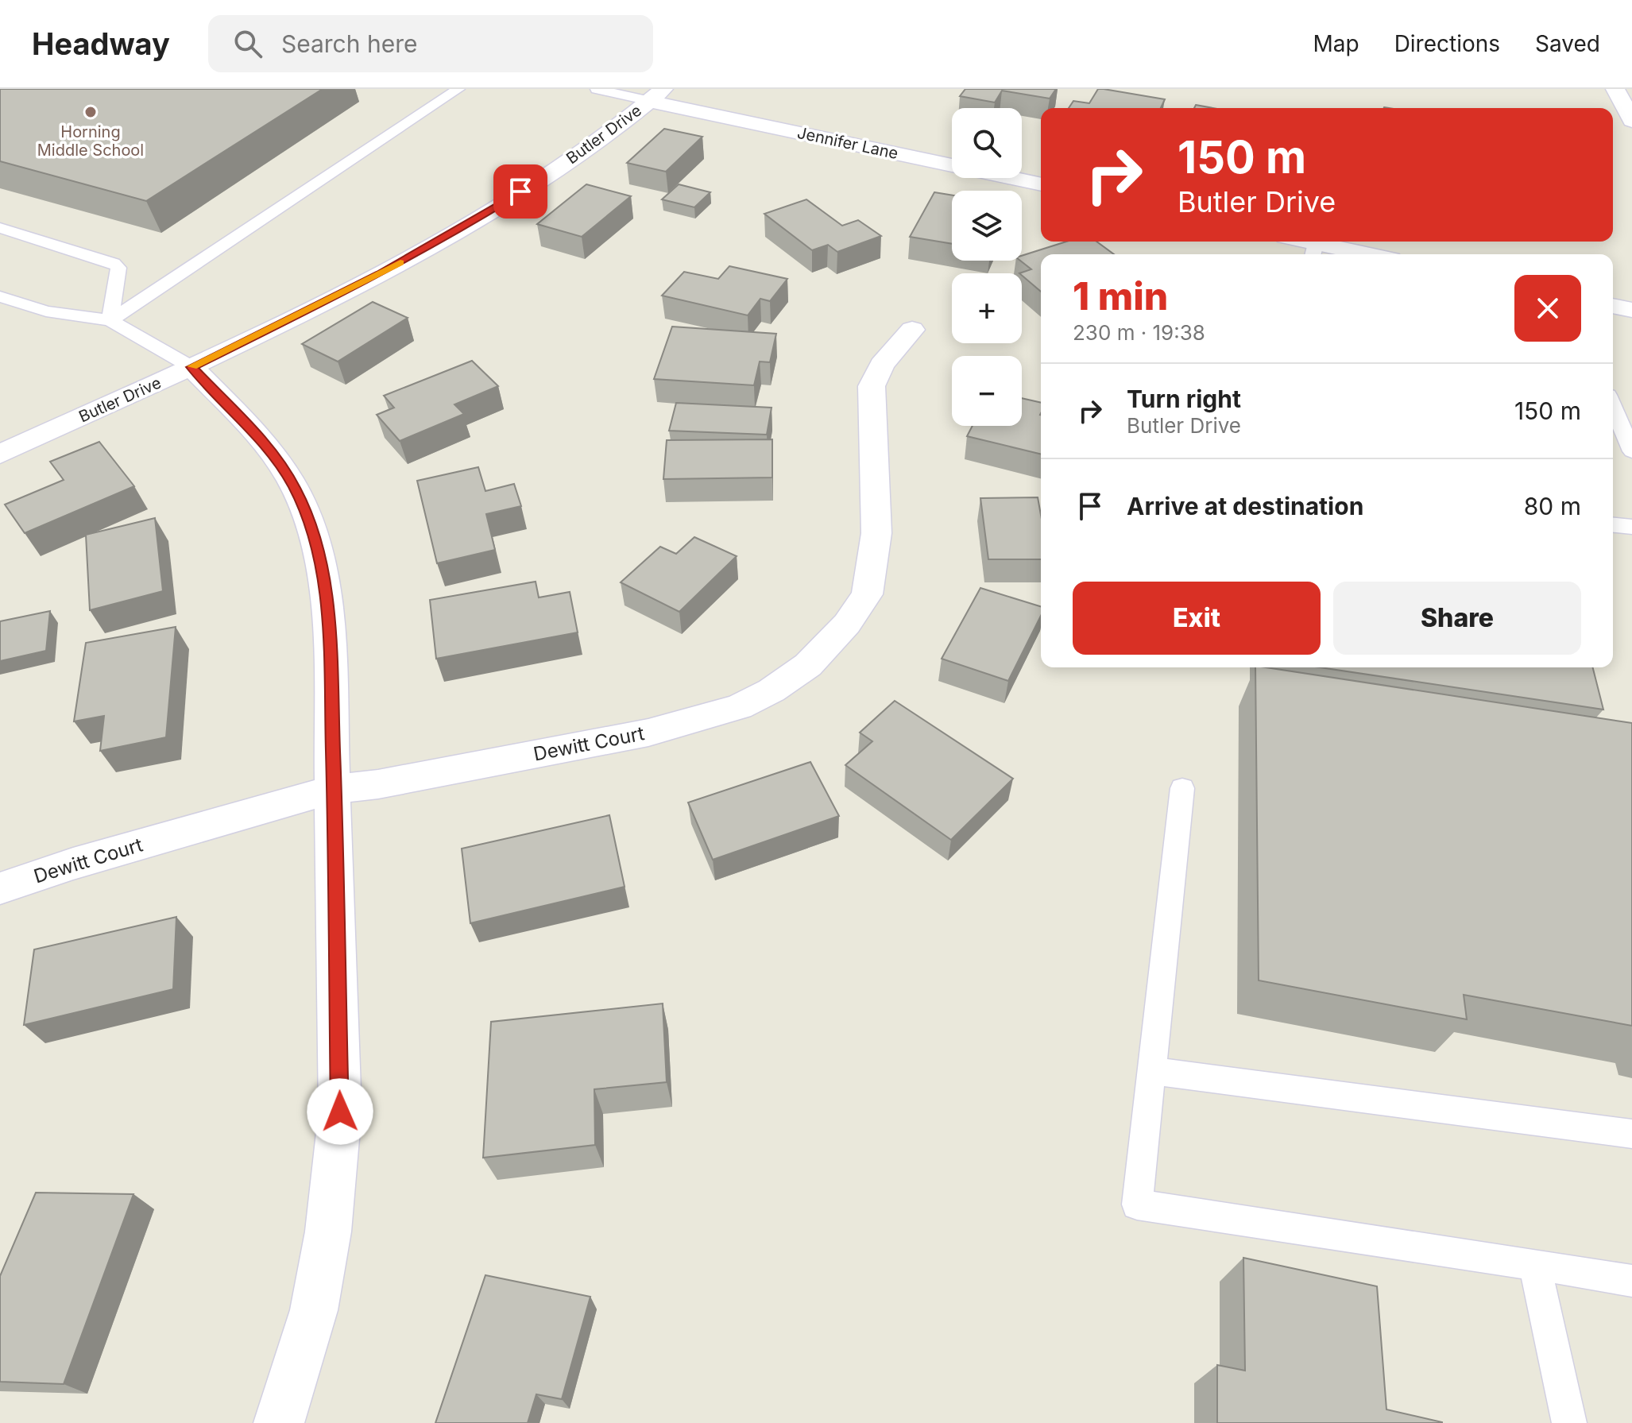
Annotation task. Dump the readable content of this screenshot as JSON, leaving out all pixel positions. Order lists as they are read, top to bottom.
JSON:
{
  "streets": {
    "street": ["Butler Drive", "Jennifer Lane", "Dewitt Court"]
  },
  "crossings": [
    ["Butler Drive", "Jennifer Lane"]
  ],
  "places": ["Horning Middle School"],
  "page": {
    "header": "Headway",
    "search": "Search here",
    "nav": ["Map", "Directions", "Saved"],
    "map_buttons": ["+", "−"],
    "turn": ["150 m", "Butler Drive"],
    "heading": ["1 min", "230 m · 19:38"],
    "list": [
      {
        "name": "Turn right",
        "note": "Butler Drive",
        "value": "150 m"
      },
      {
        "name": "Arrive at destination",
        "value": "80 m"
      }
    ],
    "buttons": ["Exit", "Share"]
  }
}
